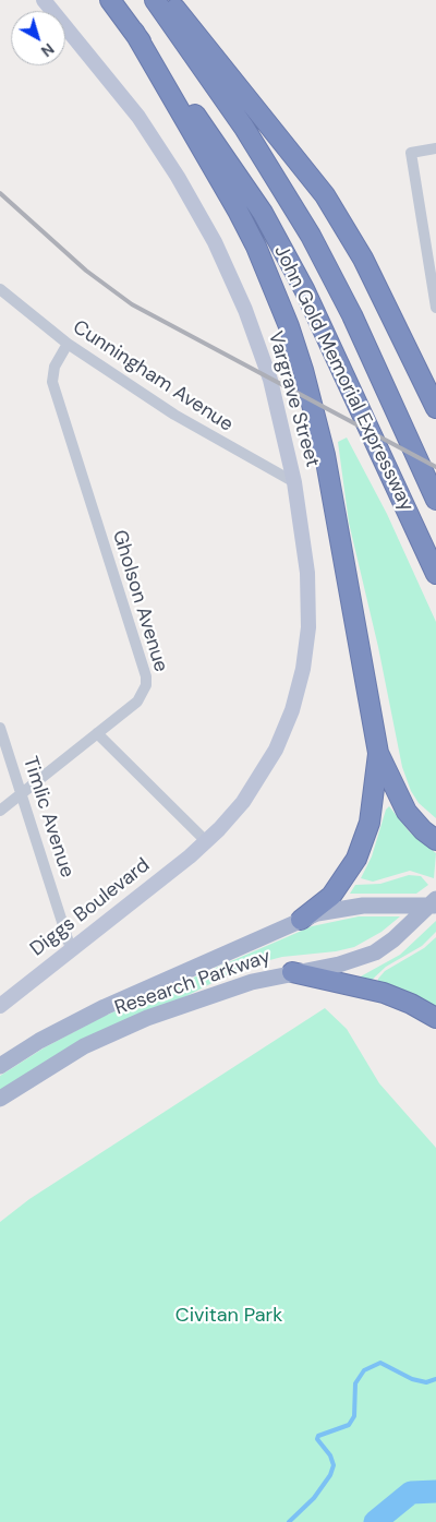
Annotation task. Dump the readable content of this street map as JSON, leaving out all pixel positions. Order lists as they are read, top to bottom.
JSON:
{
  "streets": {
    "highway": ["John Gold Memorial Expressway"],
    "main road": ["Research Parkway"],
    "street": [
      "Cunningham Avenue",
      "Vargrave Street",
      "Gholson Avenue",
      "Timlic Avenue",
      "Diggs Boulevard"
    ]
  },
  "crossings": [
    ["Cunningham Avenue", "Vargrave Street"],
    ["Cunningham Avenue", "Gholson Avenue"],
    ["Vargrave Street", "Diggs Boulevard"],
    ["Gholson Avenue", "Timlic Avenue"],
    ["Timlic Avenue", "Diggs Boulevard"]
  ],
  "parks": ["Civitan Park"],
  "north": "bottom right"
}
